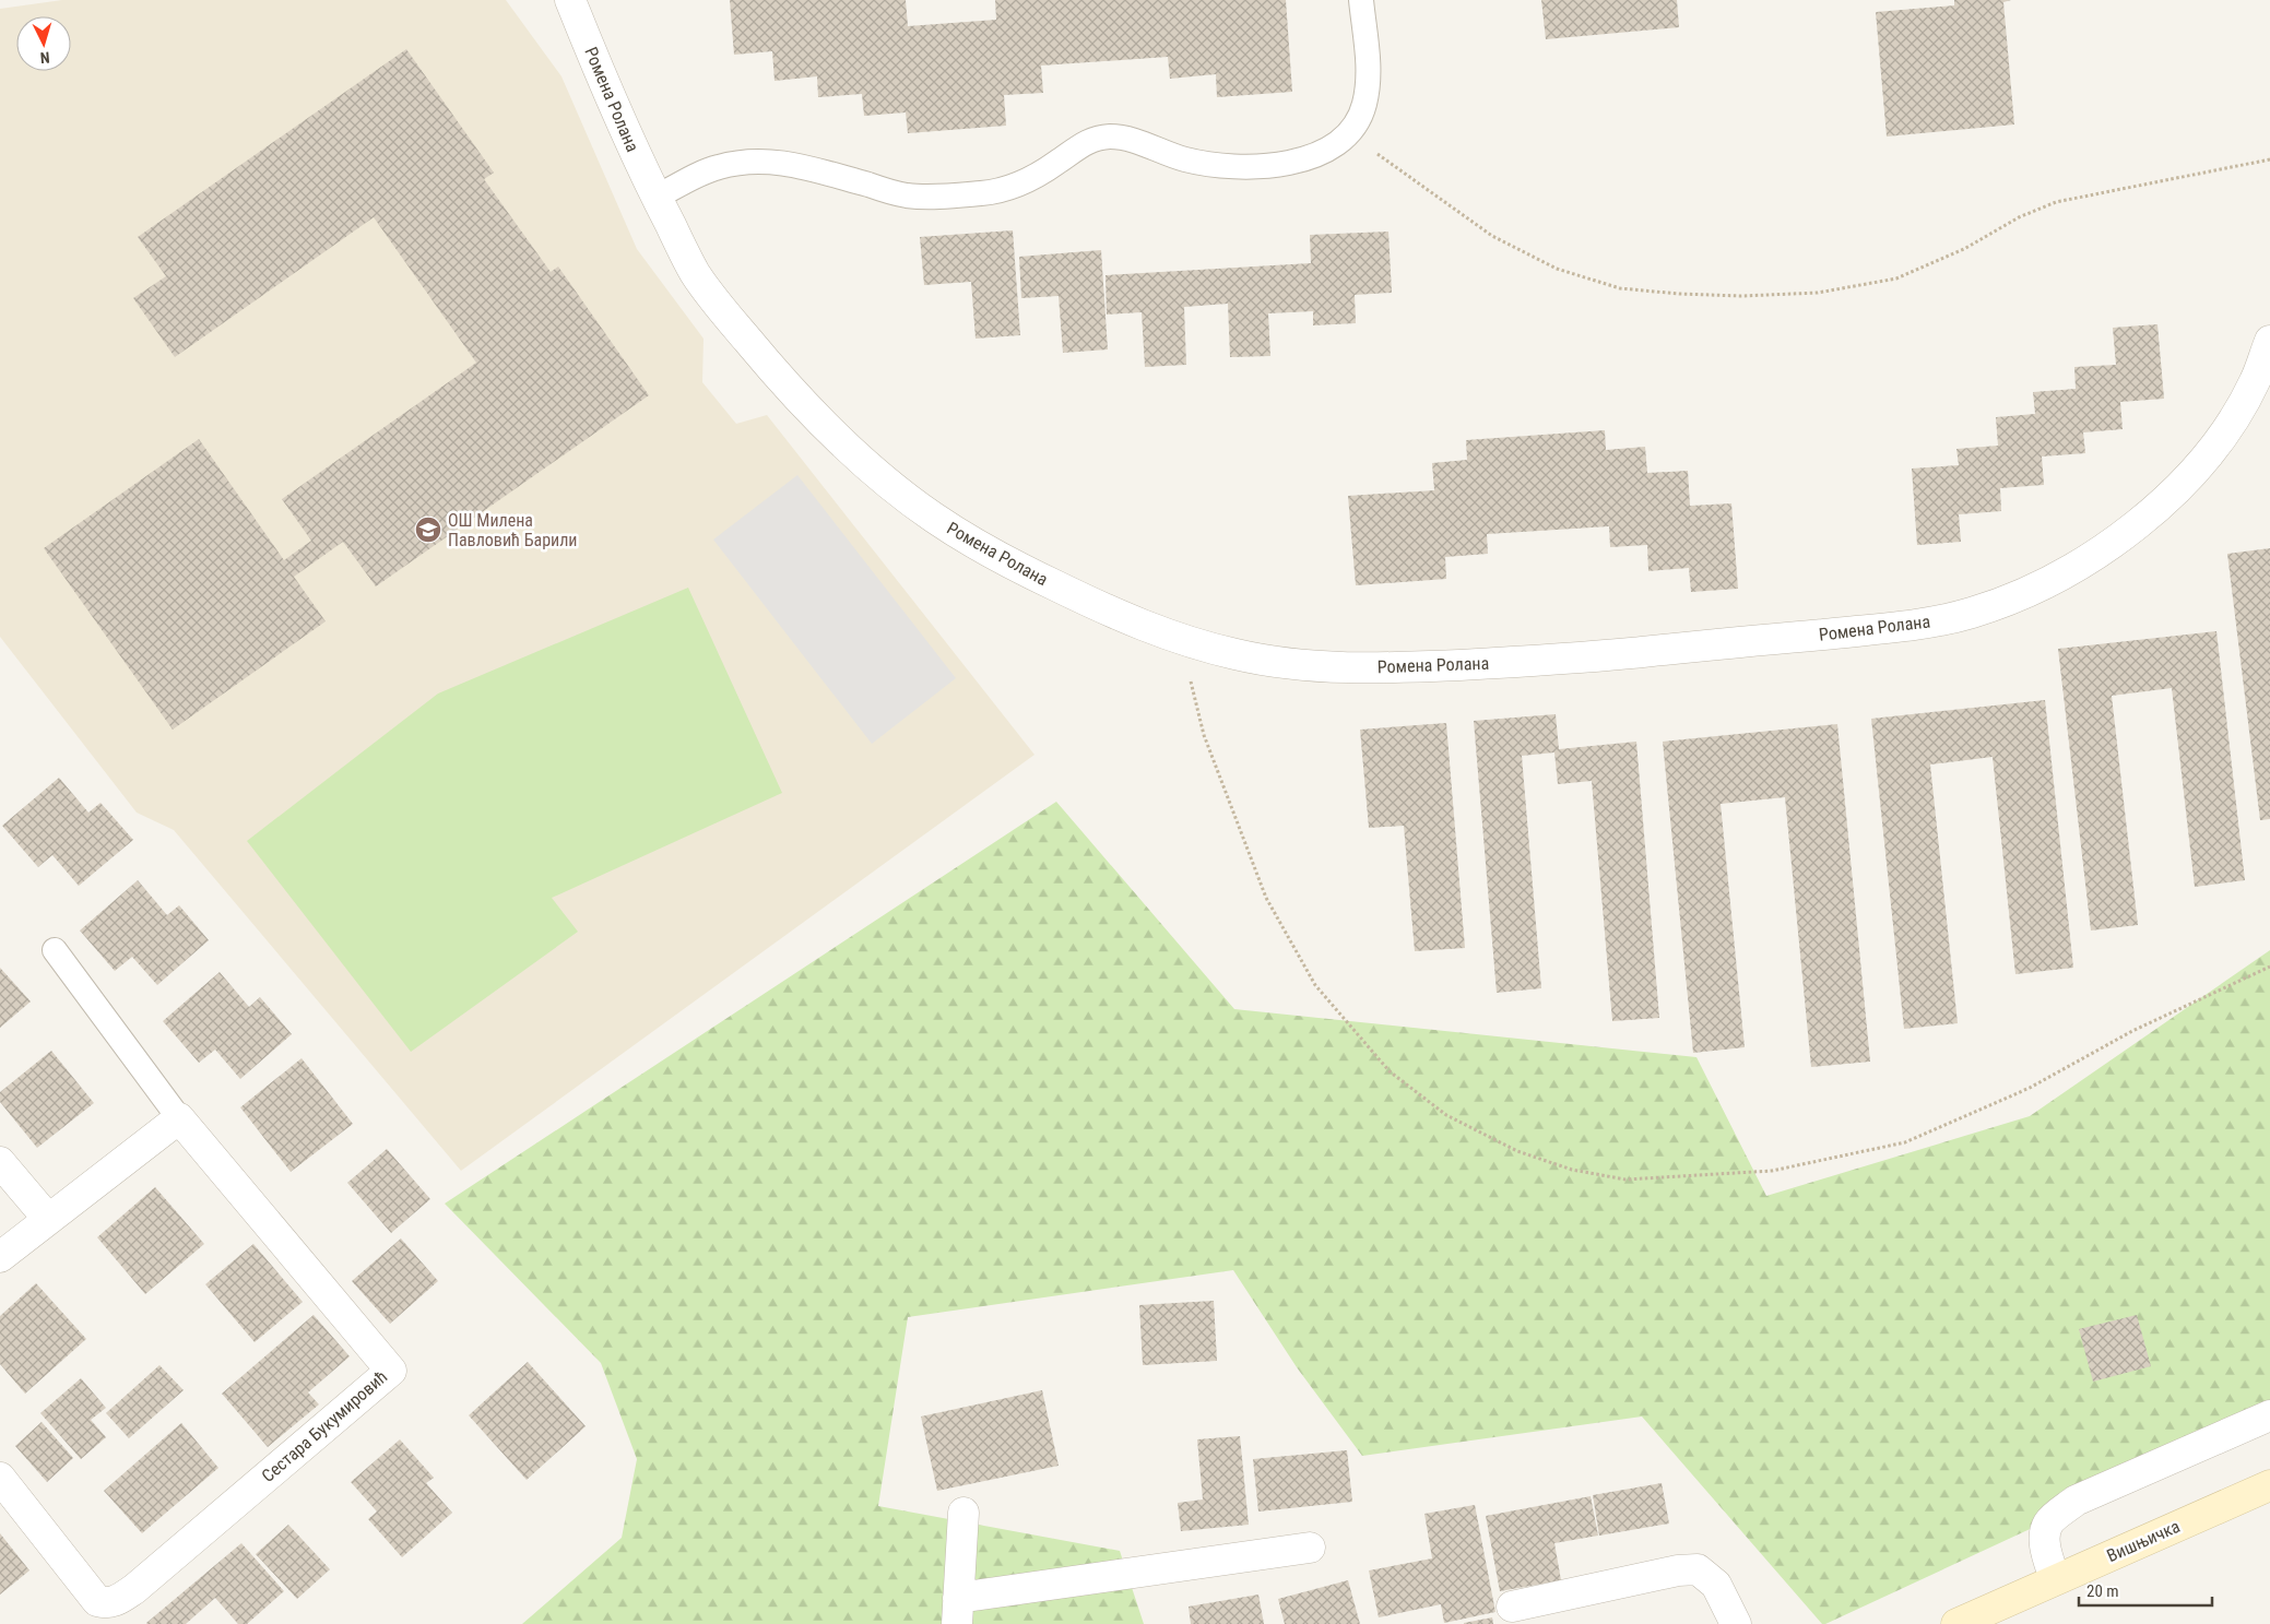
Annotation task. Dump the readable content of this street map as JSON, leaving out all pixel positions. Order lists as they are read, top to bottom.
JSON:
{
  "streets": {
    "street": ["Ромена Ролана", "Сестара Букумировић", "Вишњичка"]
  },
  "places": {
    "school or university": ["ОШ Милена Павловић Барили"]
  },
  "scale_bar": "20 m",
  "north": "bottom"
}
